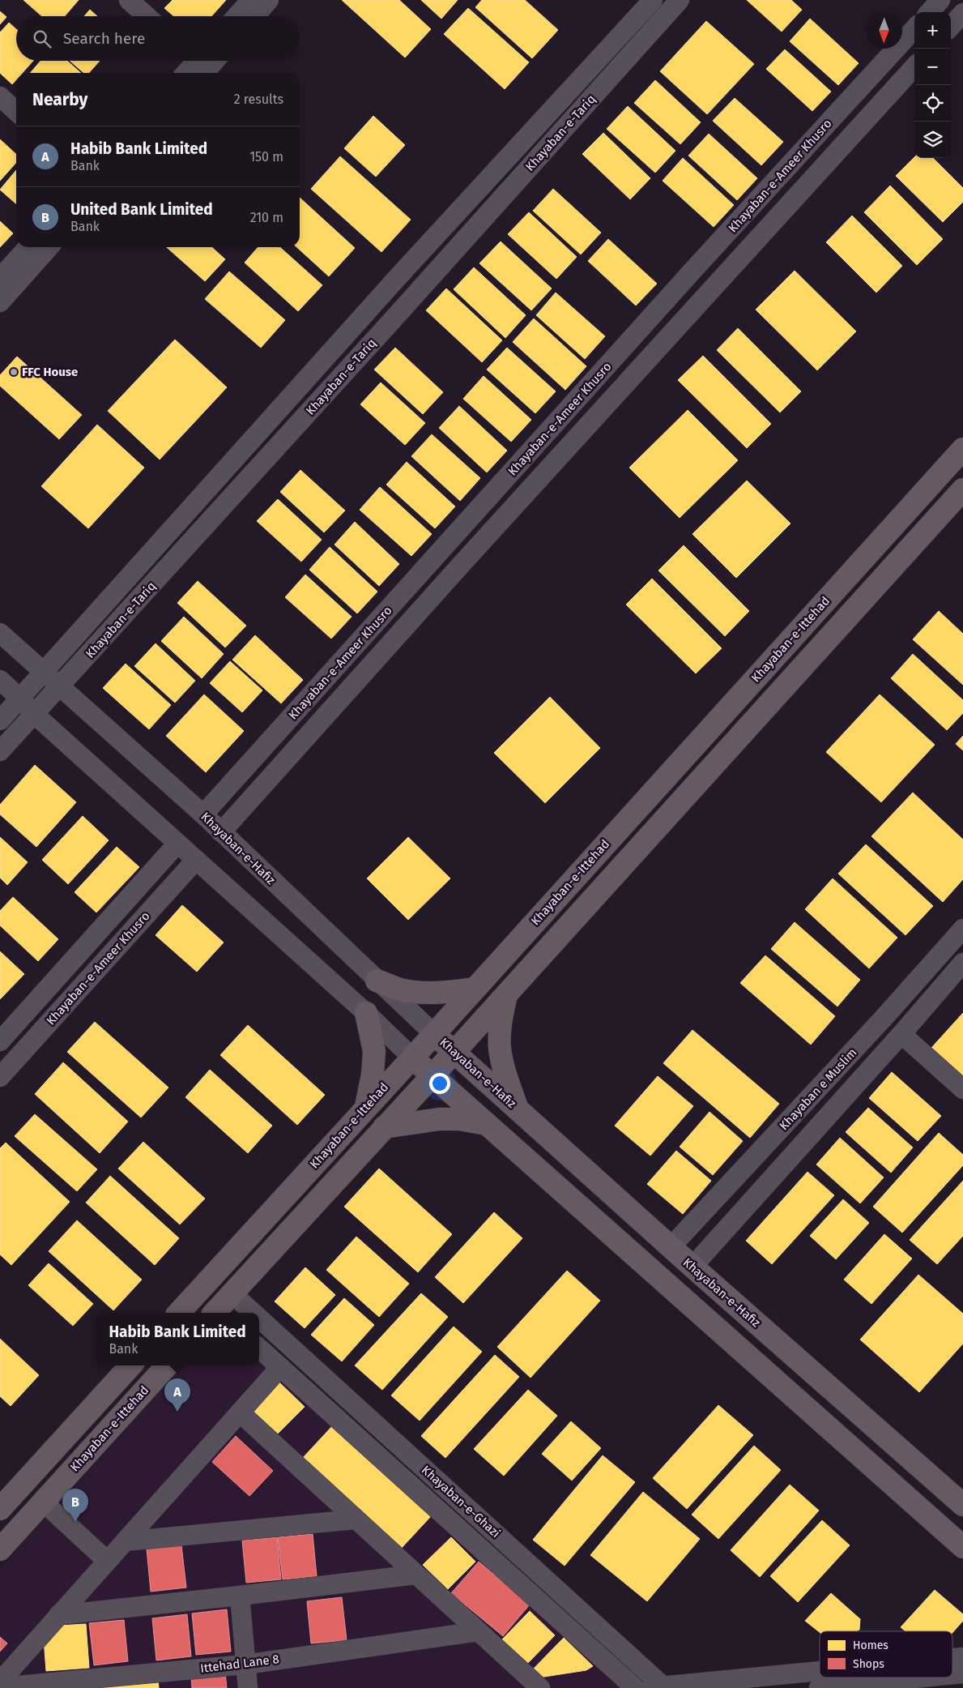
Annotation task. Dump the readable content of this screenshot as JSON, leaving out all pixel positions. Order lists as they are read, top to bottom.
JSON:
{
  "streets": {
    "main road": ["Khayaban-e-Ittehad", "Khayaban-e-Hafiz"],
    "street": [
      "Khayaban-e-Tariq",
      "Khayaban-e-Ameer Khusro",
      "Khayaban e Muslim",
      "Khayaban-e-Ghazi",
      "Ittehad Lane 8"
    ]
  },
  "crossings": [
    ["Khayaban-e-Tariq", "Khayaban-e-Hafiz"],
    ["Khayaban-e-Ameer Khusro", "Khayaban-e-Hafiz"],
    ["Khayaban-e-Ittehad", "Khayaban-e-Hafiz"],
    ["Khayaban-e-Hafiz", "Khayaban e Muslim"]
  ],
  "places": ["FFC House"],
  "legend": ["Homes", "Shops"],
  "north": "bottom",
  "page": {
    "map_buttons": ["+", "−"],
    "search": "Search here",
    "heading": ["Nearby", "2 results"],
    "list": [
      {
        "mark": "A",
        "name": "Habib Bank Limited",
        "note": "Bank",
        "value": "150 m"
      },
      {
        "mark": "B",
        "name": "United Bank Limited",
        "note": "Bank",
        "value": "210 m"
      }
    ],
    "popup": ["Habib Bank Limited", "Bank"],
    "pins": ["A", "B"]
  }
}
